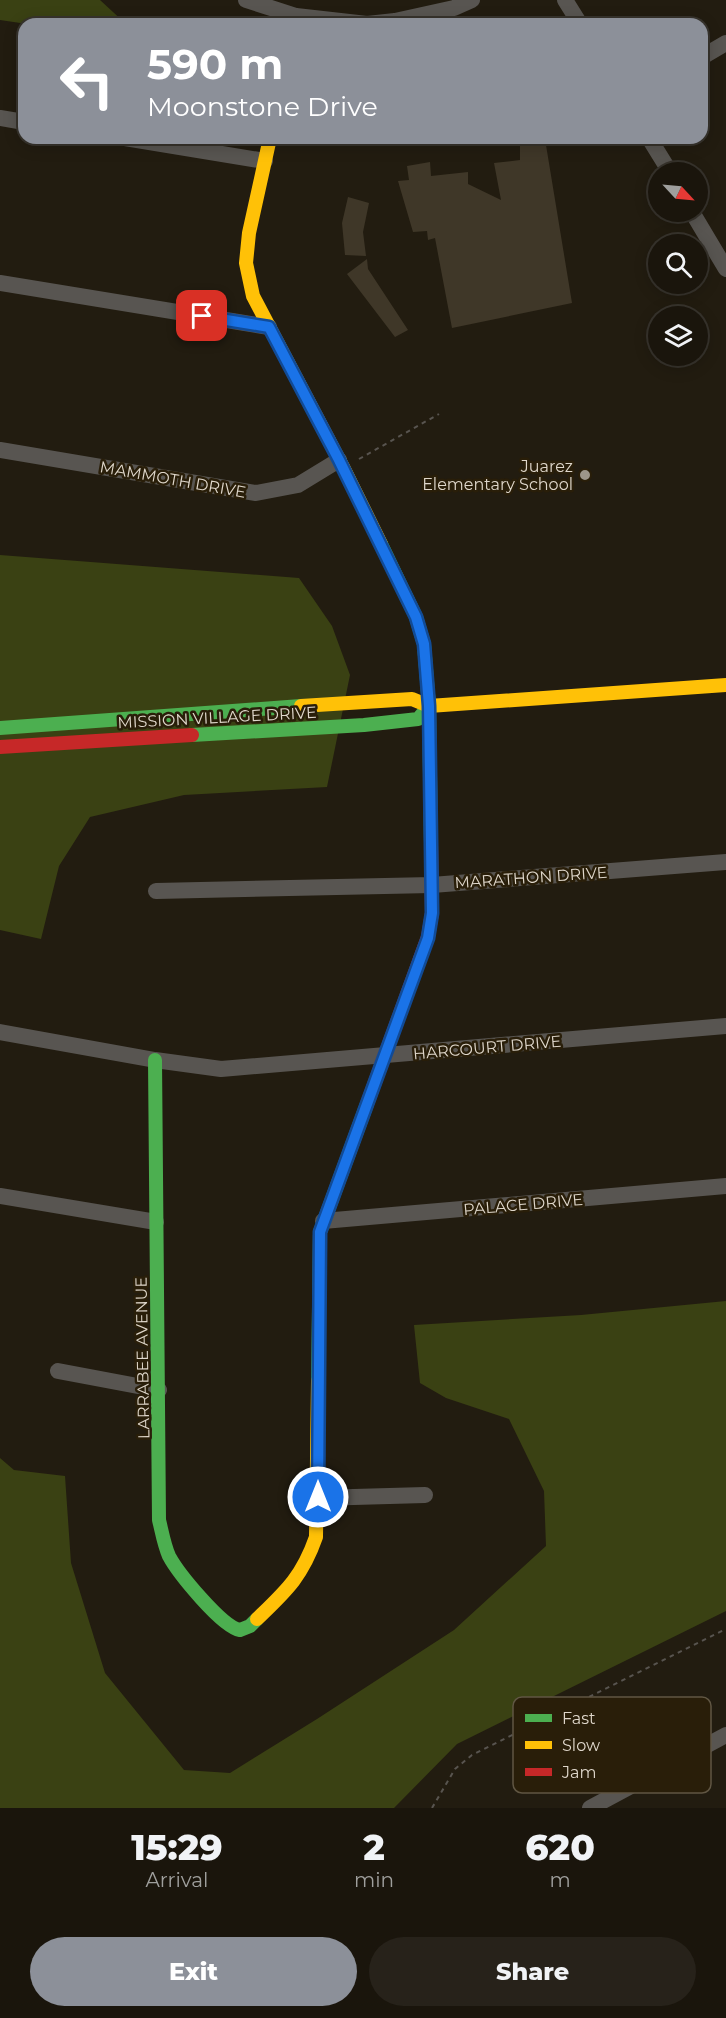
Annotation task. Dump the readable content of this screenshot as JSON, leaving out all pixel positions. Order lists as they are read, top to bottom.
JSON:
{
  "streets": {
    "street": [
      "MAMMOTH DRIVE",
      "MISSION VILLAGE DRIVE",
      "MARATHON DRIVE",
      "HARCOURT DRIVE",
      "PALACE DRIVE",
      "LARRABEE AVENUE"
    ]
  },
  "crossings": [
    ["HARCOURT DRIVE", "LARRABEE AVENUE"]
  ],
  "places": ["Juarez Elementary School"],
  "legend": ["Fast", "Slow", "Jam"],
  "north": "bottom right",
  "page": {
    "turn": ["590 m", "Moonstone Drive"],
    "eta": [
      "15:29",
      "Arrival",
      "2",
      "min",
      "620",
      "m"
    ],
    "buttons": ["Exit", "Share"]
  }
}
